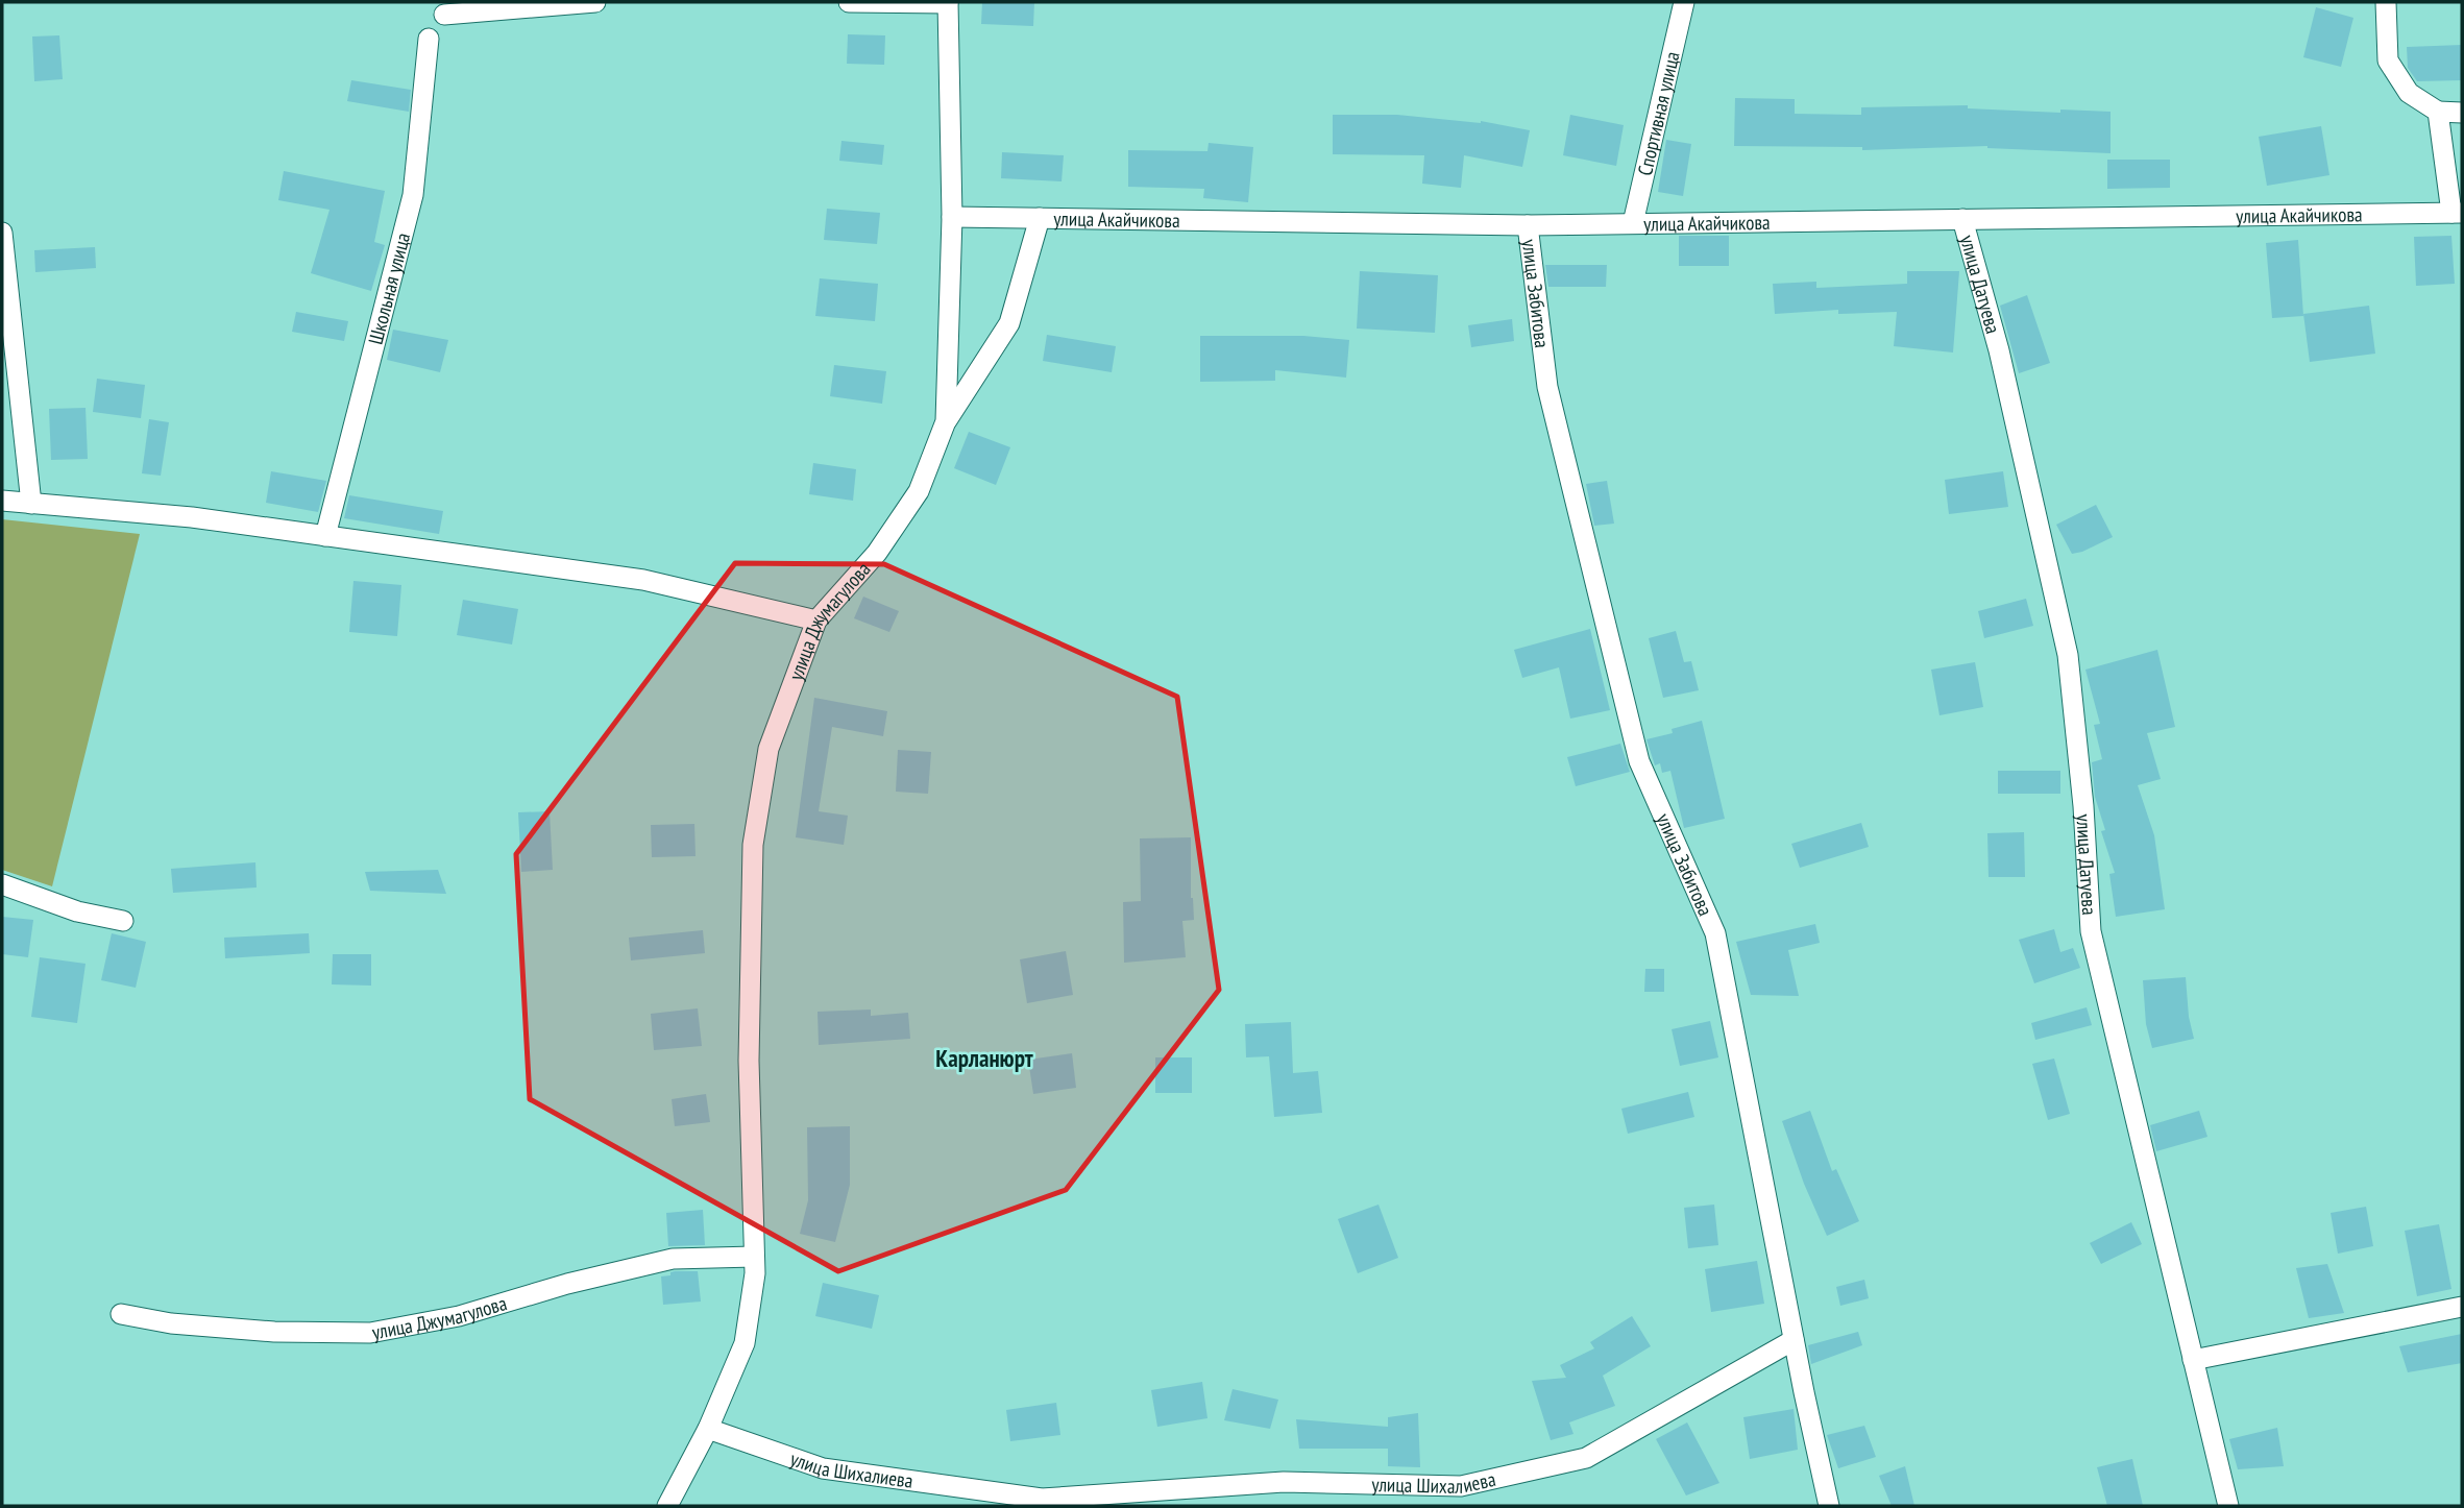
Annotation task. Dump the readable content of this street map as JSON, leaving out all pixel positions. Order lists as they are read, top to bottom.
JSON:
{
  "streets": {
    "street": [
      "Спортивная улица",
      "улица Акайчикова",
      "улица Датуева",
      "Школьная улица",
      "улица Забитова",
      "улица Джумагулова",
      "улица Шихалиева"
    ]
  },
  "crossings": [
    ["Спортивная улица", "улица Акайчикова"],
    ["улица Акайчикова", "улица Датуева"],
    ["улица Акайчикова", "улица Забитова"],
    ["улица Акайчикова", "улица Джумагулова"],
    ["улица Забитова", "улица Шихалиева"],
    ["улица Джумагулова", "улица Шихалиева"]
  ],
  "districts": ["Карланюрт"]
}
